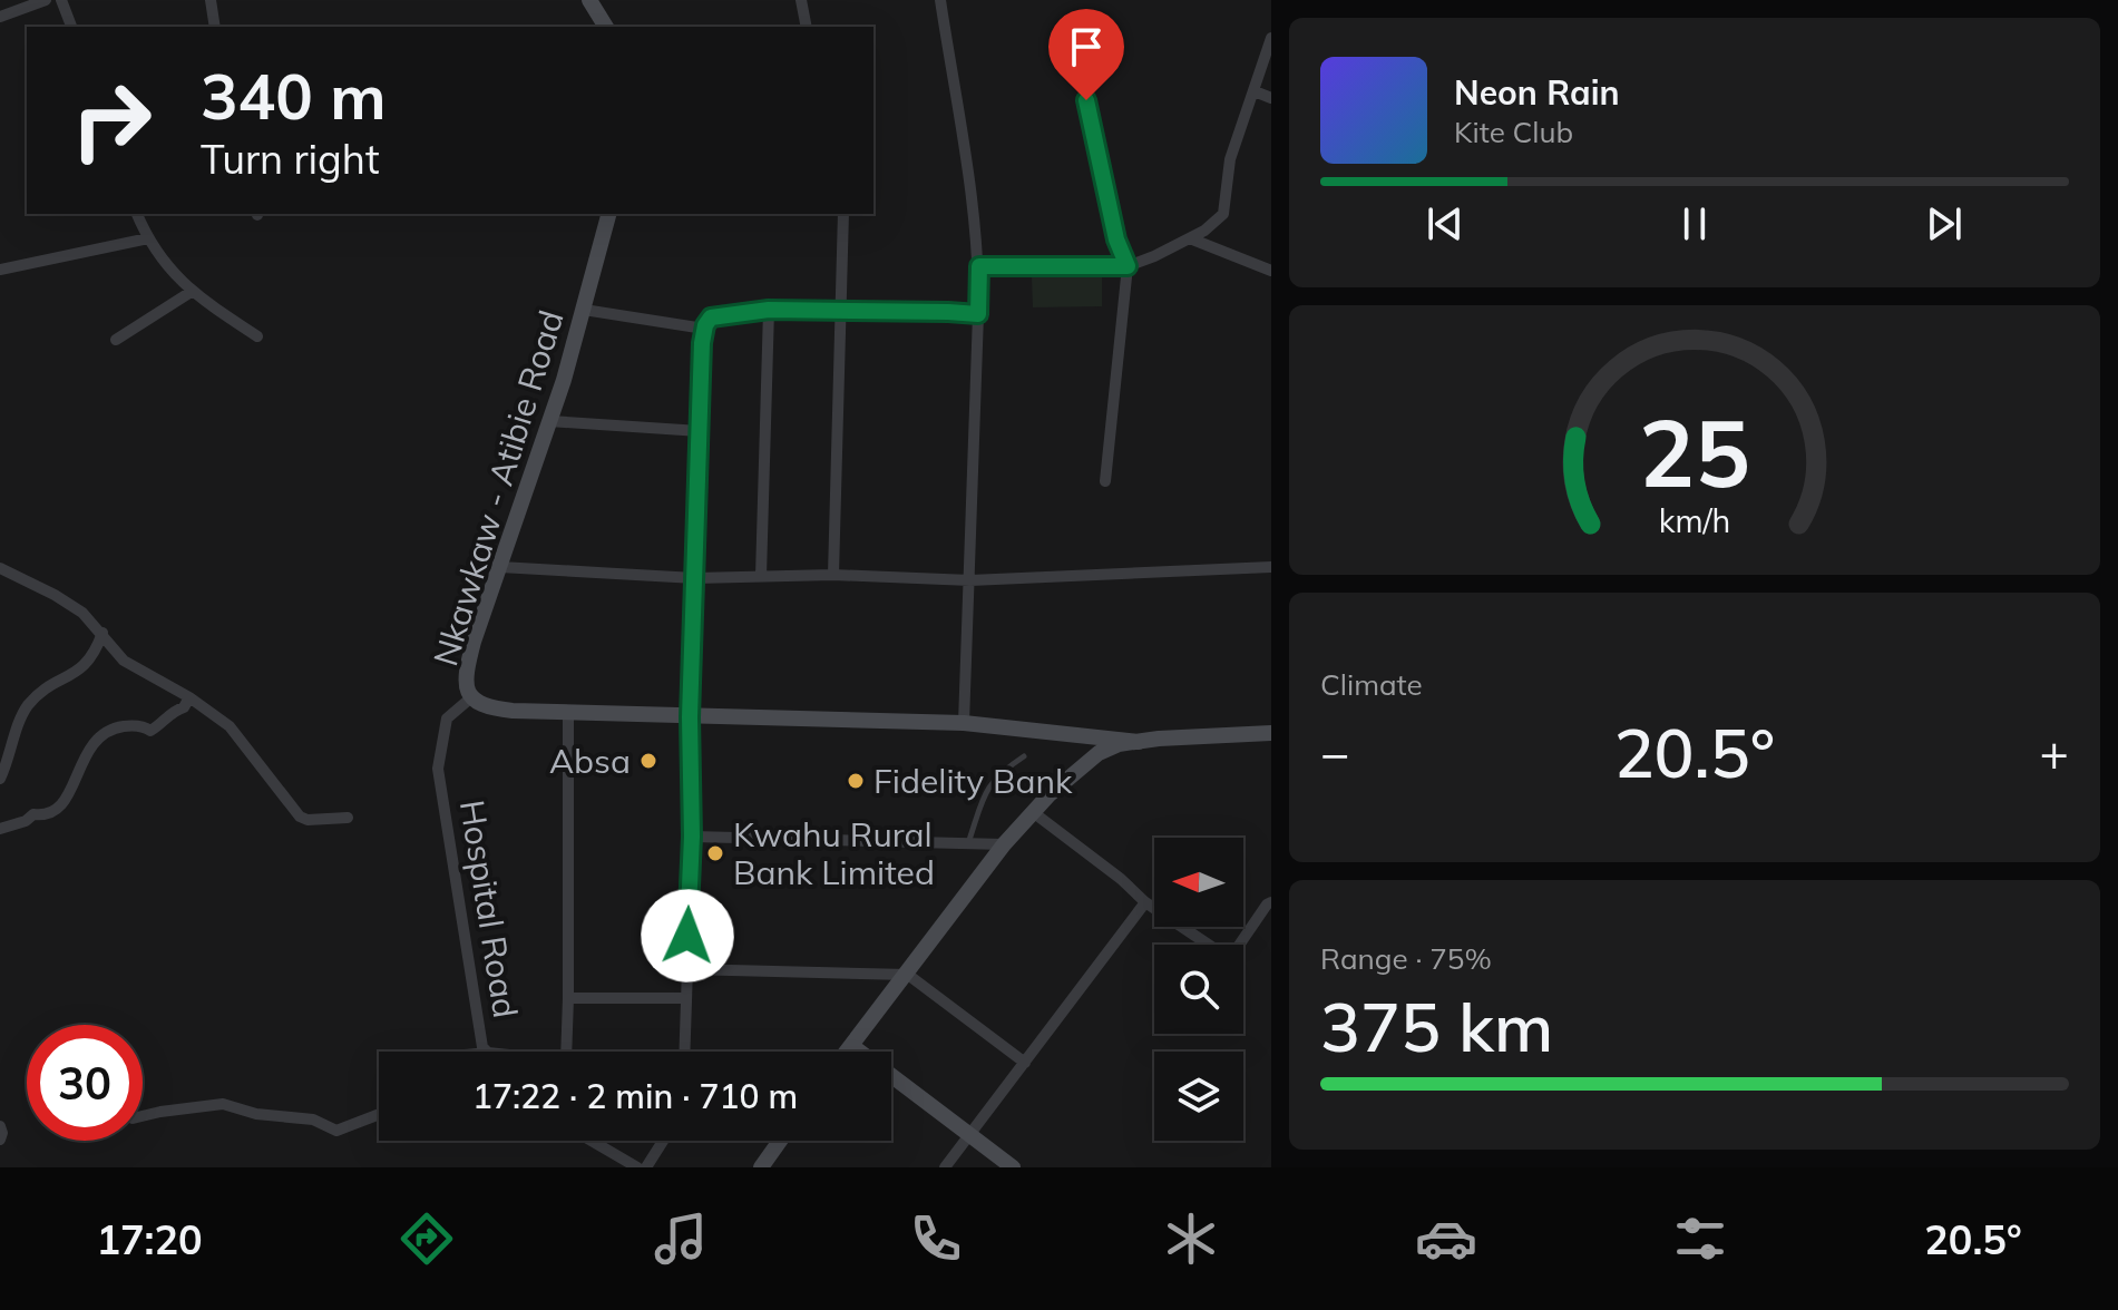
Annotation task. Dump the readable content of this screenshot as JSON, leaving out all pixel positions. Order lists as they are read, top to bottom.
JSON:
{
  "streets": {
    "main road": ["Nkawkaw - Atibie Road"],
    "street": ["Hospital Road"]
  },
  "crossings": [
    ["Nkawkaw - Atibie Road", "Hospital Road"]
  ],
  "places": ["Absa", "Fidelity Bank", "Kwahu Rural Bank Limited"],
  "north": "left",
  "page": {
    "turn": ["340 m", "Turn right"],
    "song": ["Neon Rain", "Kite Club"],
    "tile": [
      "Climate",
      ["Range · 75%", "375 km"]
    ],
    "heat": ["−", "20.5°", "+"],
    "limit": "30",
    "trip": "17:22 · 2 min · 710 m",
    "tabs": ["17:20", "20.5°"],
    "gauge": ["25", "km/h"]
  }
}
